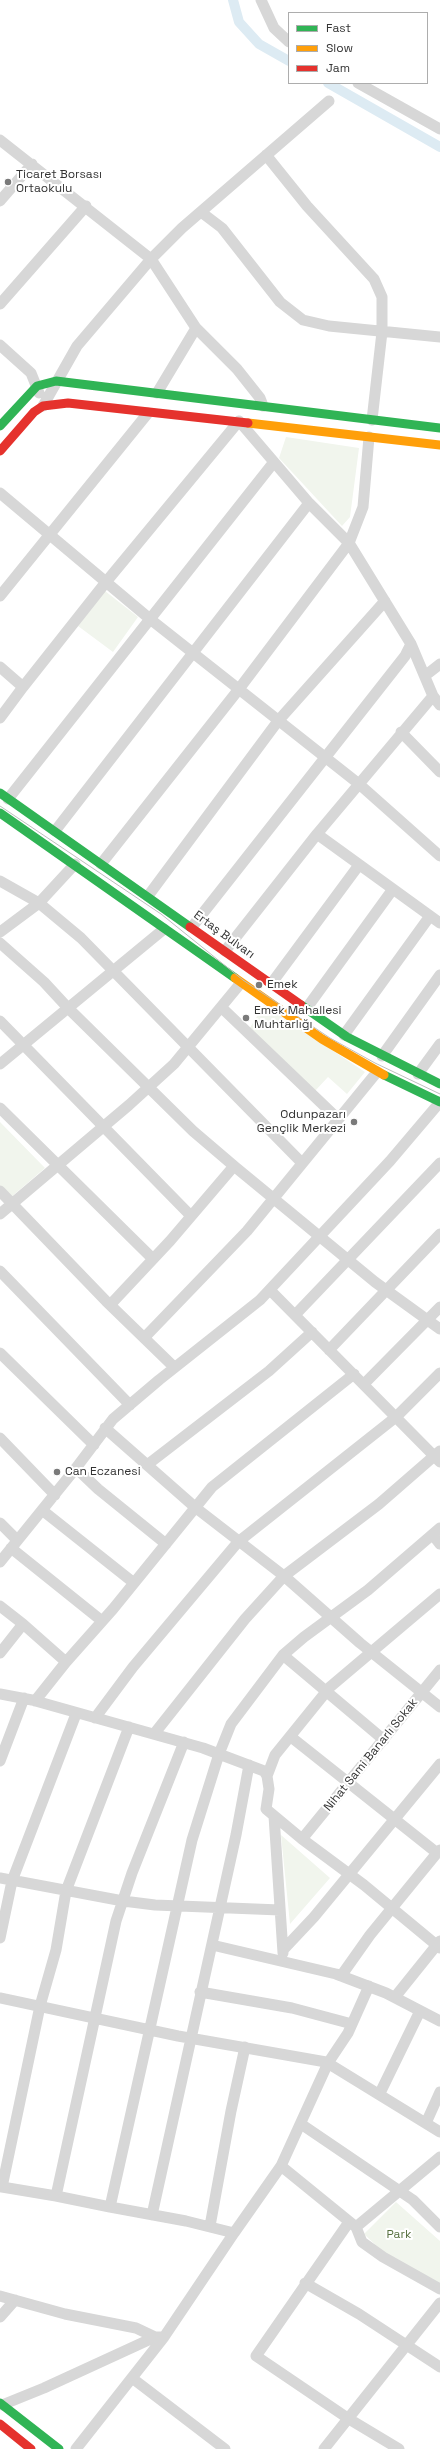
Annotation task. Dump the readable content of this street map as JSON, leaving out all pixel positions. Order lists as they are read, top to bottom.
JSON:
{
  "streets": {
    "main road": ["Ertaş Bulvarı"],
    "street": ["Nihat Sami Banarlı Sokak"]
  },
  "parks": ["Park"],
  "places": [
    "Ticaret Borsası Ortaokulu",
    "Emek",
    "Emek Mahallesi Muhtarlığı",
    "Odunpazarı Gençlik Merkezi",
    "Can Eczanesi"
  ],
  "legend": ["Fast", "Slow", "Jam"]
}
